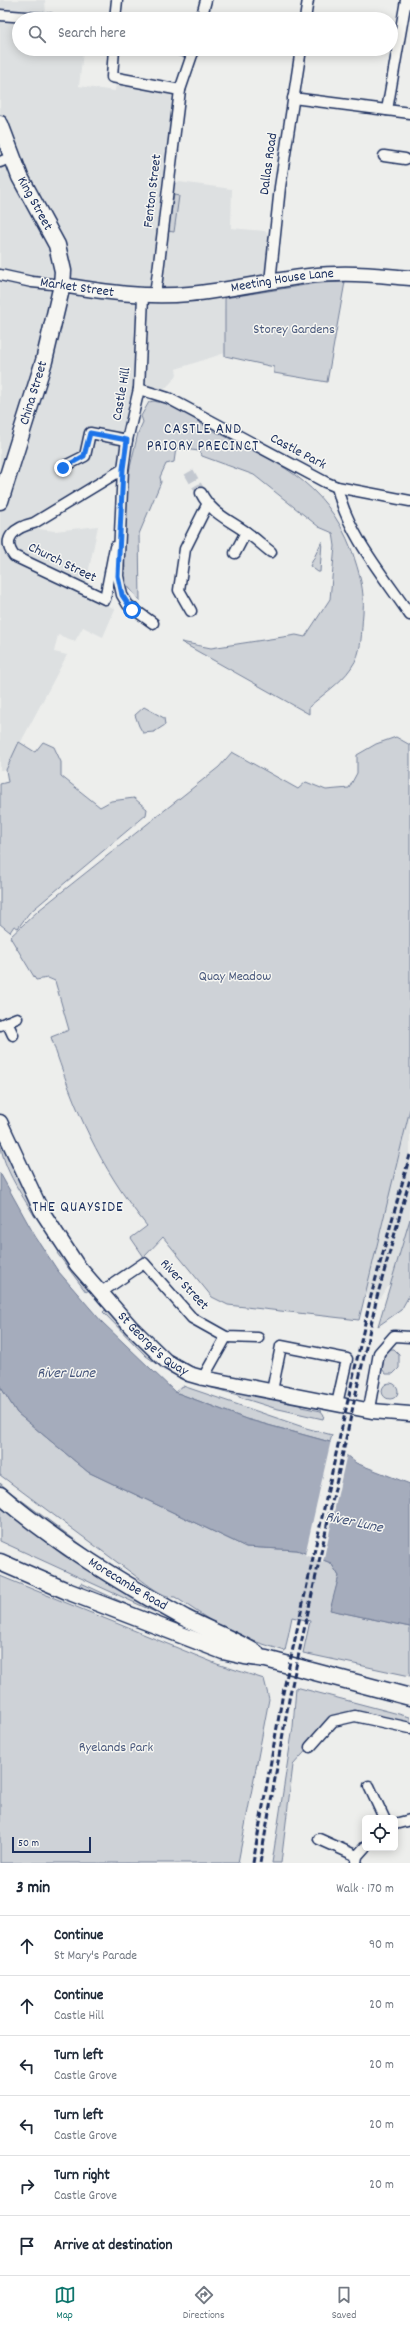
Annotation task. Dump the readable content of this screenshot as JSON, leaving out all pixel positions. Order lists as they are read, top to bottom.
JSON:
{
  "streets": {
    "main road": ["King Street", "China Street", "Morecambe Road"],
    "street": [
      "Dallas Road",
      "Fenton Street",
      "Meeting House Lane",
      "Market Street",
      "Castle Hill",
      "Castle Park",
      "Church Street",
      "River Street",
      "St George's Quay"
    ]
  },
  "crossings": [
    ["Dallas Road", "Meeting House Lane"],
    ["Fenton Street", "Meeting House Lane"],
    ["Fenton Street", "Market Street"],
    ["Fenton Street", "Castle Hill"],
    ["King Street", "Market Street"],
    ["King Street", "China Street"],
    ["Meeting House Lane", "Market Street"],
    ["Meeting House Lane", "Castle Hill"],
    ["Market Street", "China Street"],
    ["Market Street", "Castle Hill"],
    ["Castle Hill", "Castle Park"],
    ["Castle Hill", "Church Street"],
    ["River Street", "St George's Quay"]
  ],
  "districts": ["CASTLE AND PRIORY PRECINCT", "THE QUAYSIDE"],
  "water": ["River Lune"],
  "parks": ["Storey Gardens", "Quay Meadow", "Ryelands Park"],
  "scale_bar": "50 m",
  "page": {
    "search": "Search here",
    "scale": "50 m",
    "heading": ["3 min", "Walk · 170 m"],
    "list": [
      ["Continue", "St Mary's Parade", "90 m"],
      ["Continue", "Castle Hill", "20 m"],
      ["Turn left", "Castle Grove", "20 m"],
      ["Turn left", "Castle Grove", "20 m"],
      ["Turn right", "Castle Grove", "20 m"],
      "Arrive at destination"
    ],
    "nav": ["Map", "Directions", "Saved"]
  }
}
